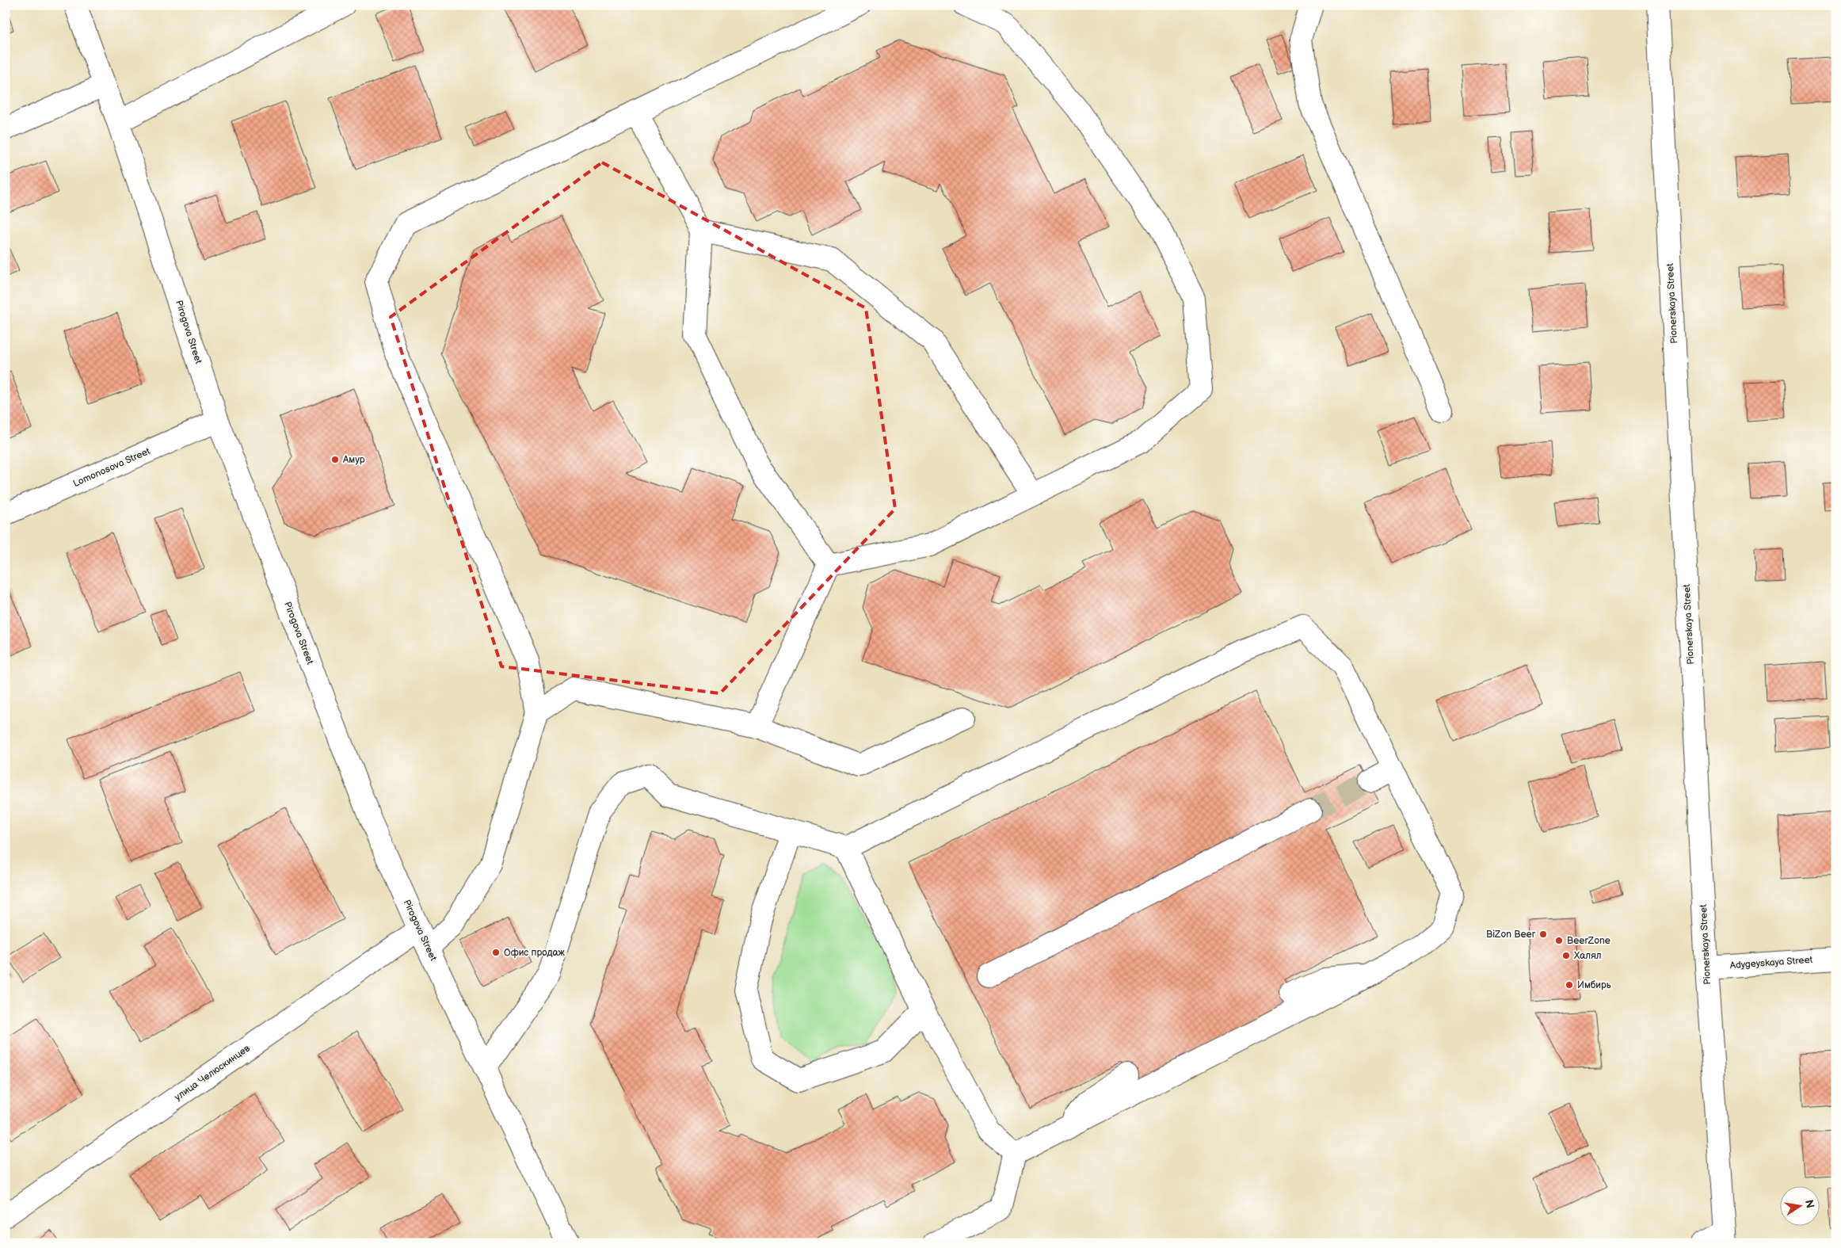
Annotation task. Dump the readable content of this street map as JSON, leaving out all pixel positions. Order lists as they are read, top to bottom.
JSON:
{
  "streets": {
    "street": [
      "Pionerskaya Street",
      "Pirogova Street",
      "Lomonosova Street",
      "Adygeyskaya Street",
      "улица Челюскинцев"
    ]
  },
  "crossings": [
    ["Pionerskaya Street", "Adygeyskaya Street"],
    ["Pirogova Street", "Lomonosova Street"],
    ["Pirogova Street", "улица Челюскинцев"]
  ],
  "places": [
    "Амур",
    "BiZon Beer",
    "BeerZone",
    "Офис продаж",
    "Халял",
    "Имбирь"
  ],
  "north": "right"
}
